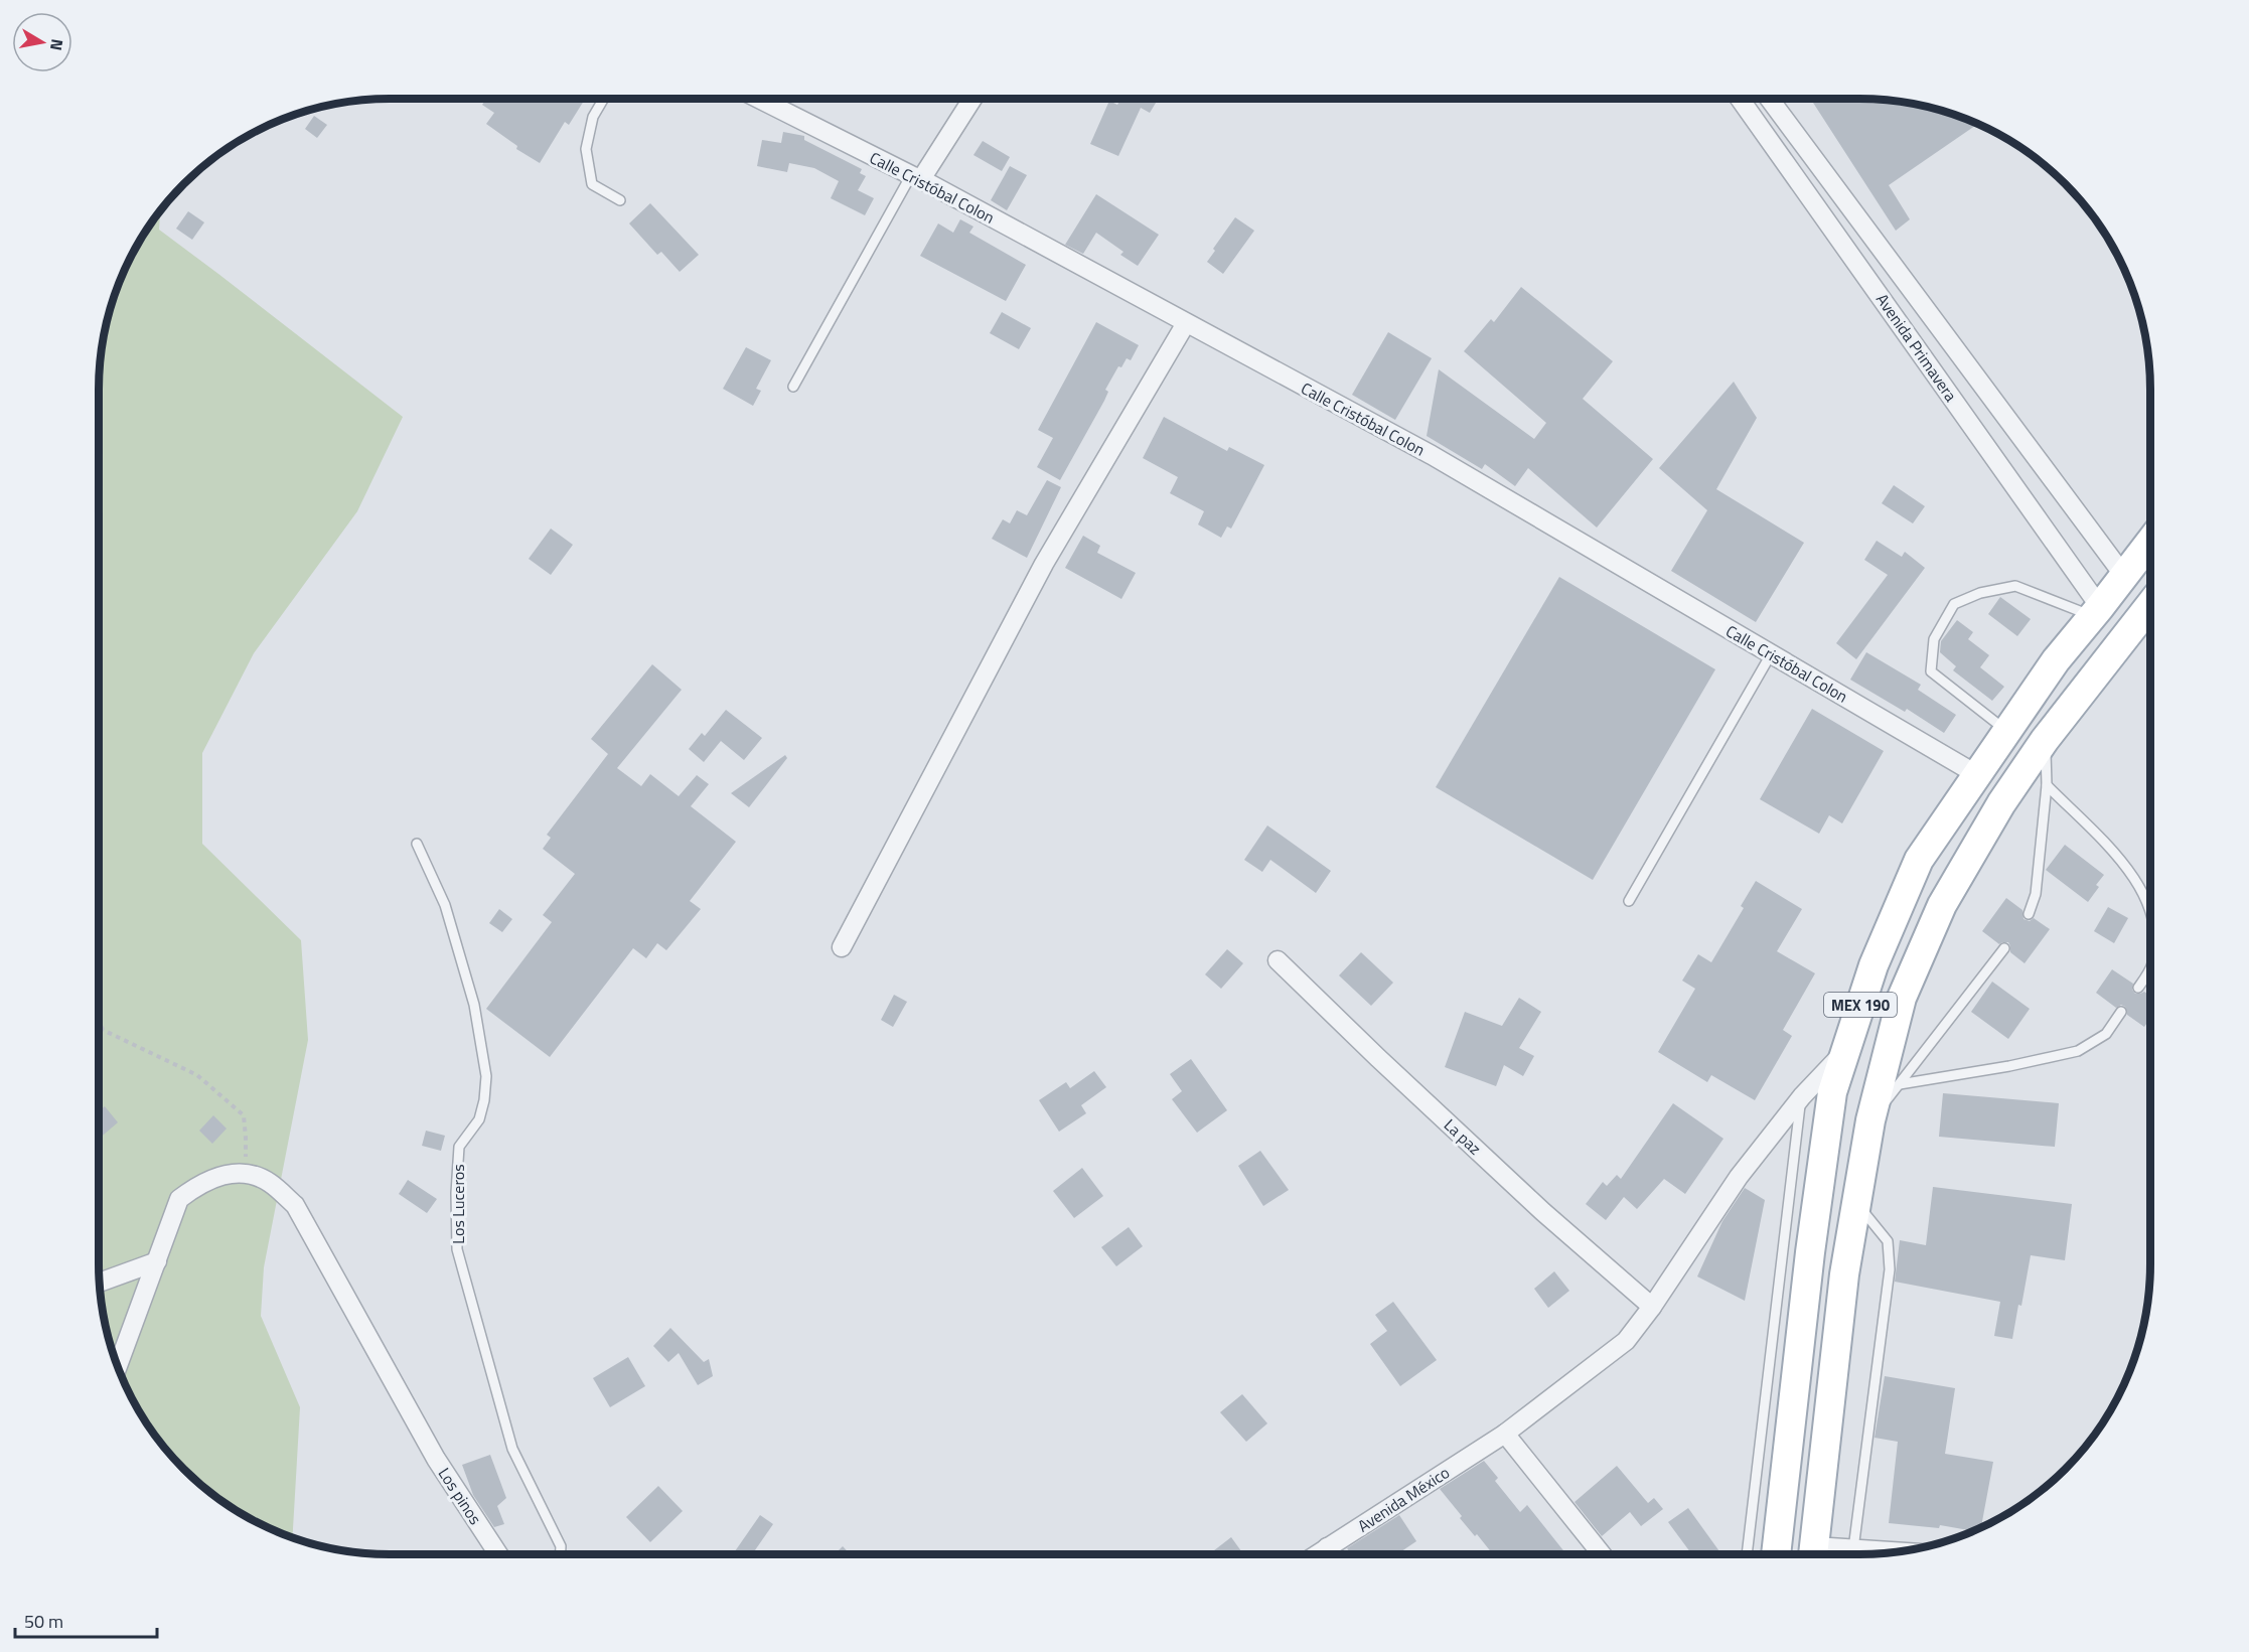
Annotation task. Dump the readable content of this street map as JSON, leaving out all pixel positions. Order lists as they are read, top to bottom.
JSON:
{
  "streets": {
    "main road": ["MEX 190"],
    "street": [
      "Calle Cristóbal Colon",
      "Avenida Primavera",
      "La paz",
      "Los pinos",
      "Avenida México"
    ],
    "lane": ["Los Luceros"]
  },
  "crossings": [
    ["Calle Cristóbal Colon", "MEX 190"],
    ["Avenida Primavera", "MEX 190"],
    ["MEX 190", "Avenida México"],
    ["La paz", "Avenida México"]
  ],
  "scale_bar": "50 m",
  "north": "right"
}
